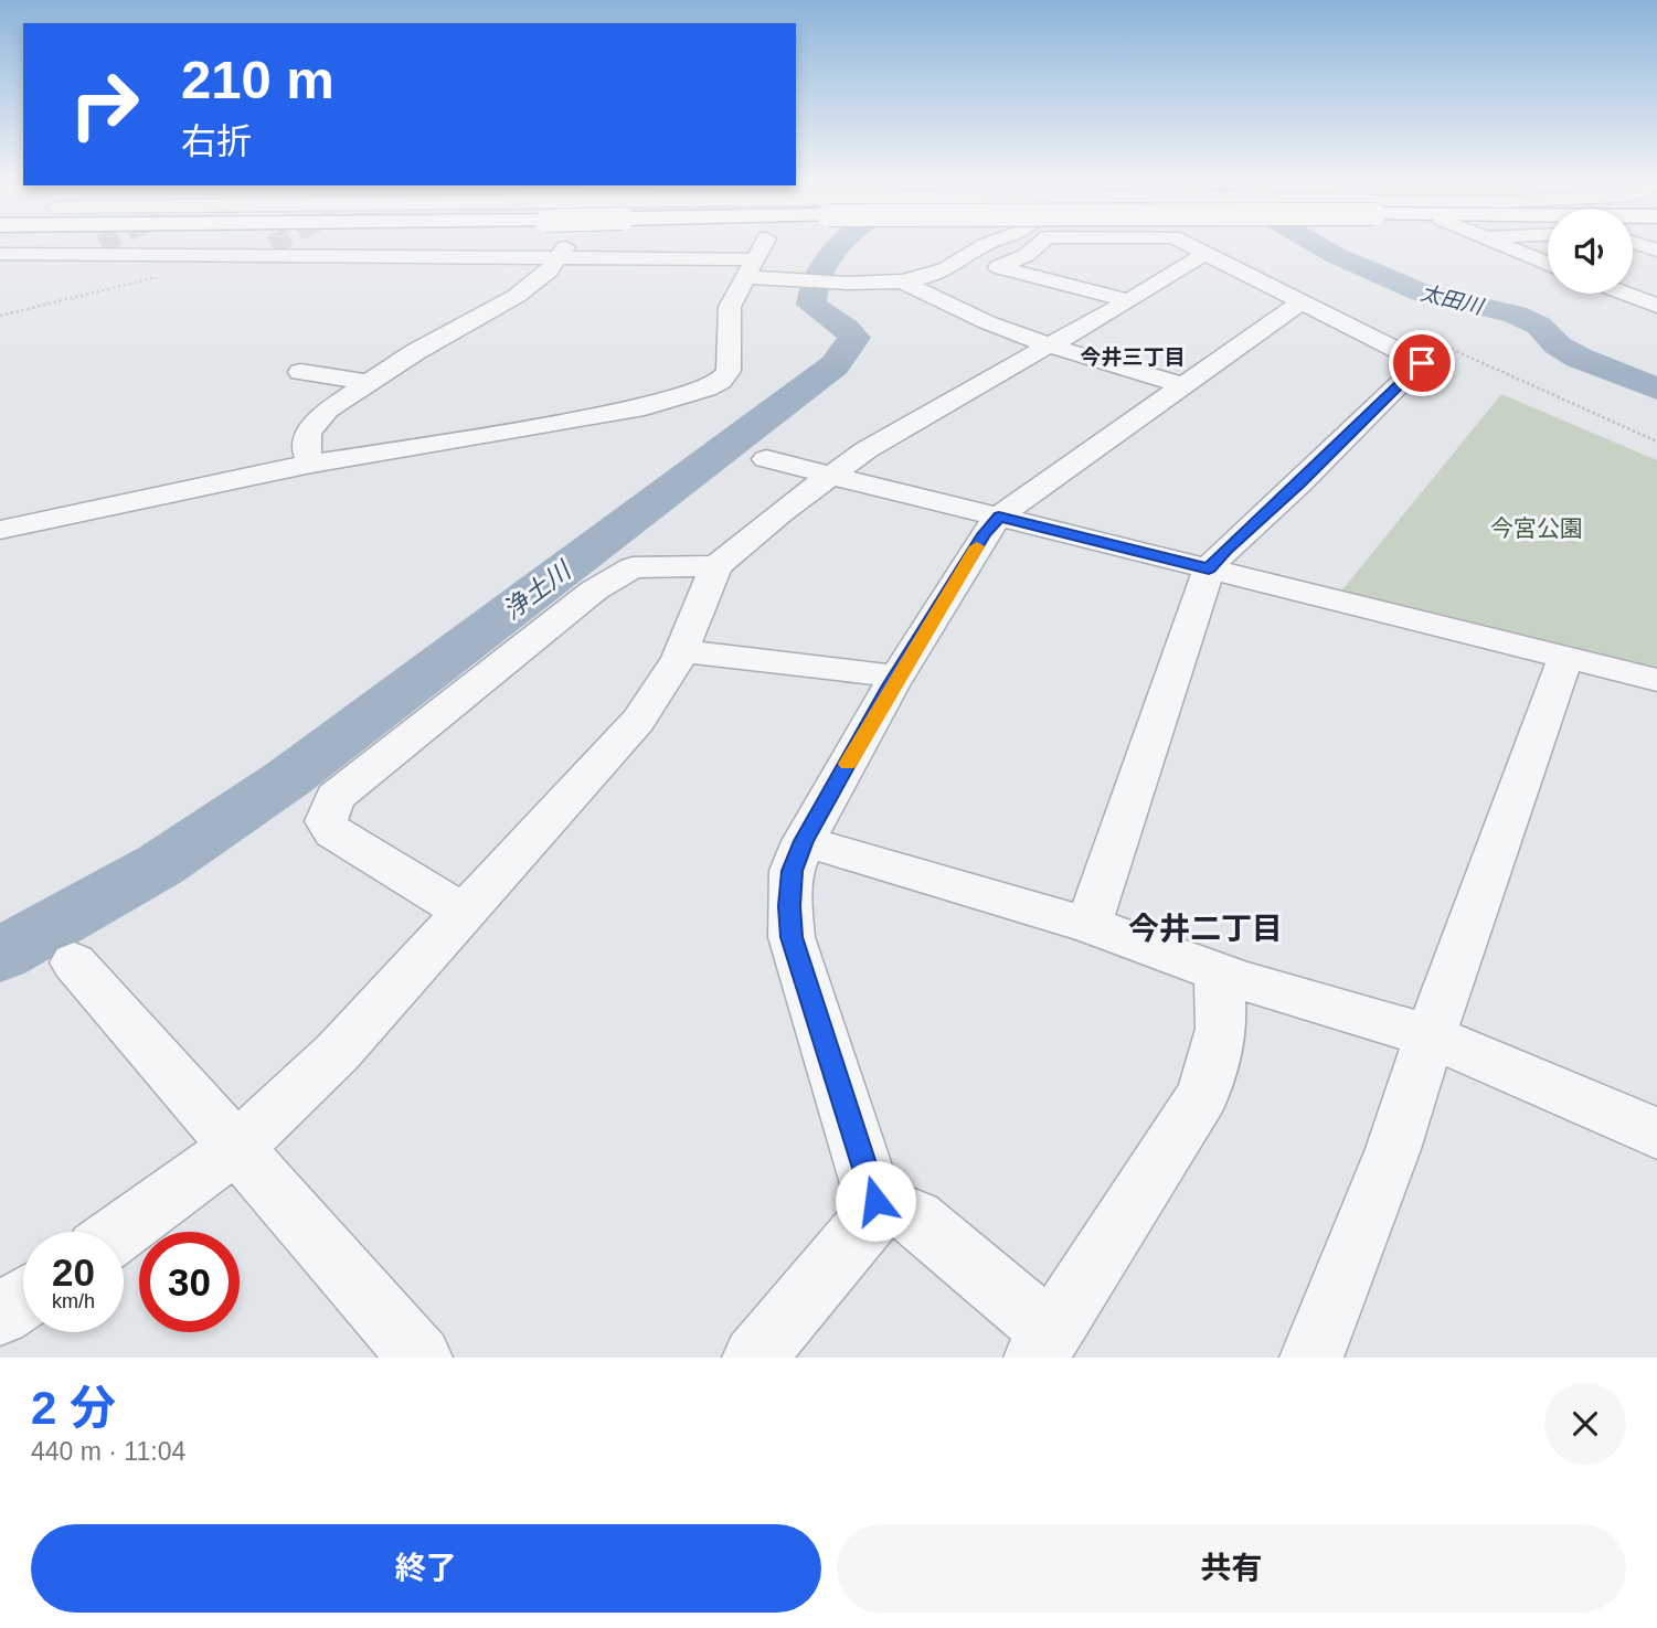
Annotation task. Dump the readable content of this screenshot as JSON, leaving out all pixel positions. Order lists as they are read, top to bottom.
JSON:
{
  "districts": ["今井三丁目", "今井二丁目"],
  "water": ["太田川", "浄土川"],
  "parks": ["今宮公園"],
  "page": {
    "turn": ["210 m", "右折"],
    "speed": "20 km/h",
    "limit": "30",
    "heading": ["2 分", "440 m · 11:04"],
    "buttons": ["終了", "共有"]
  }
}
